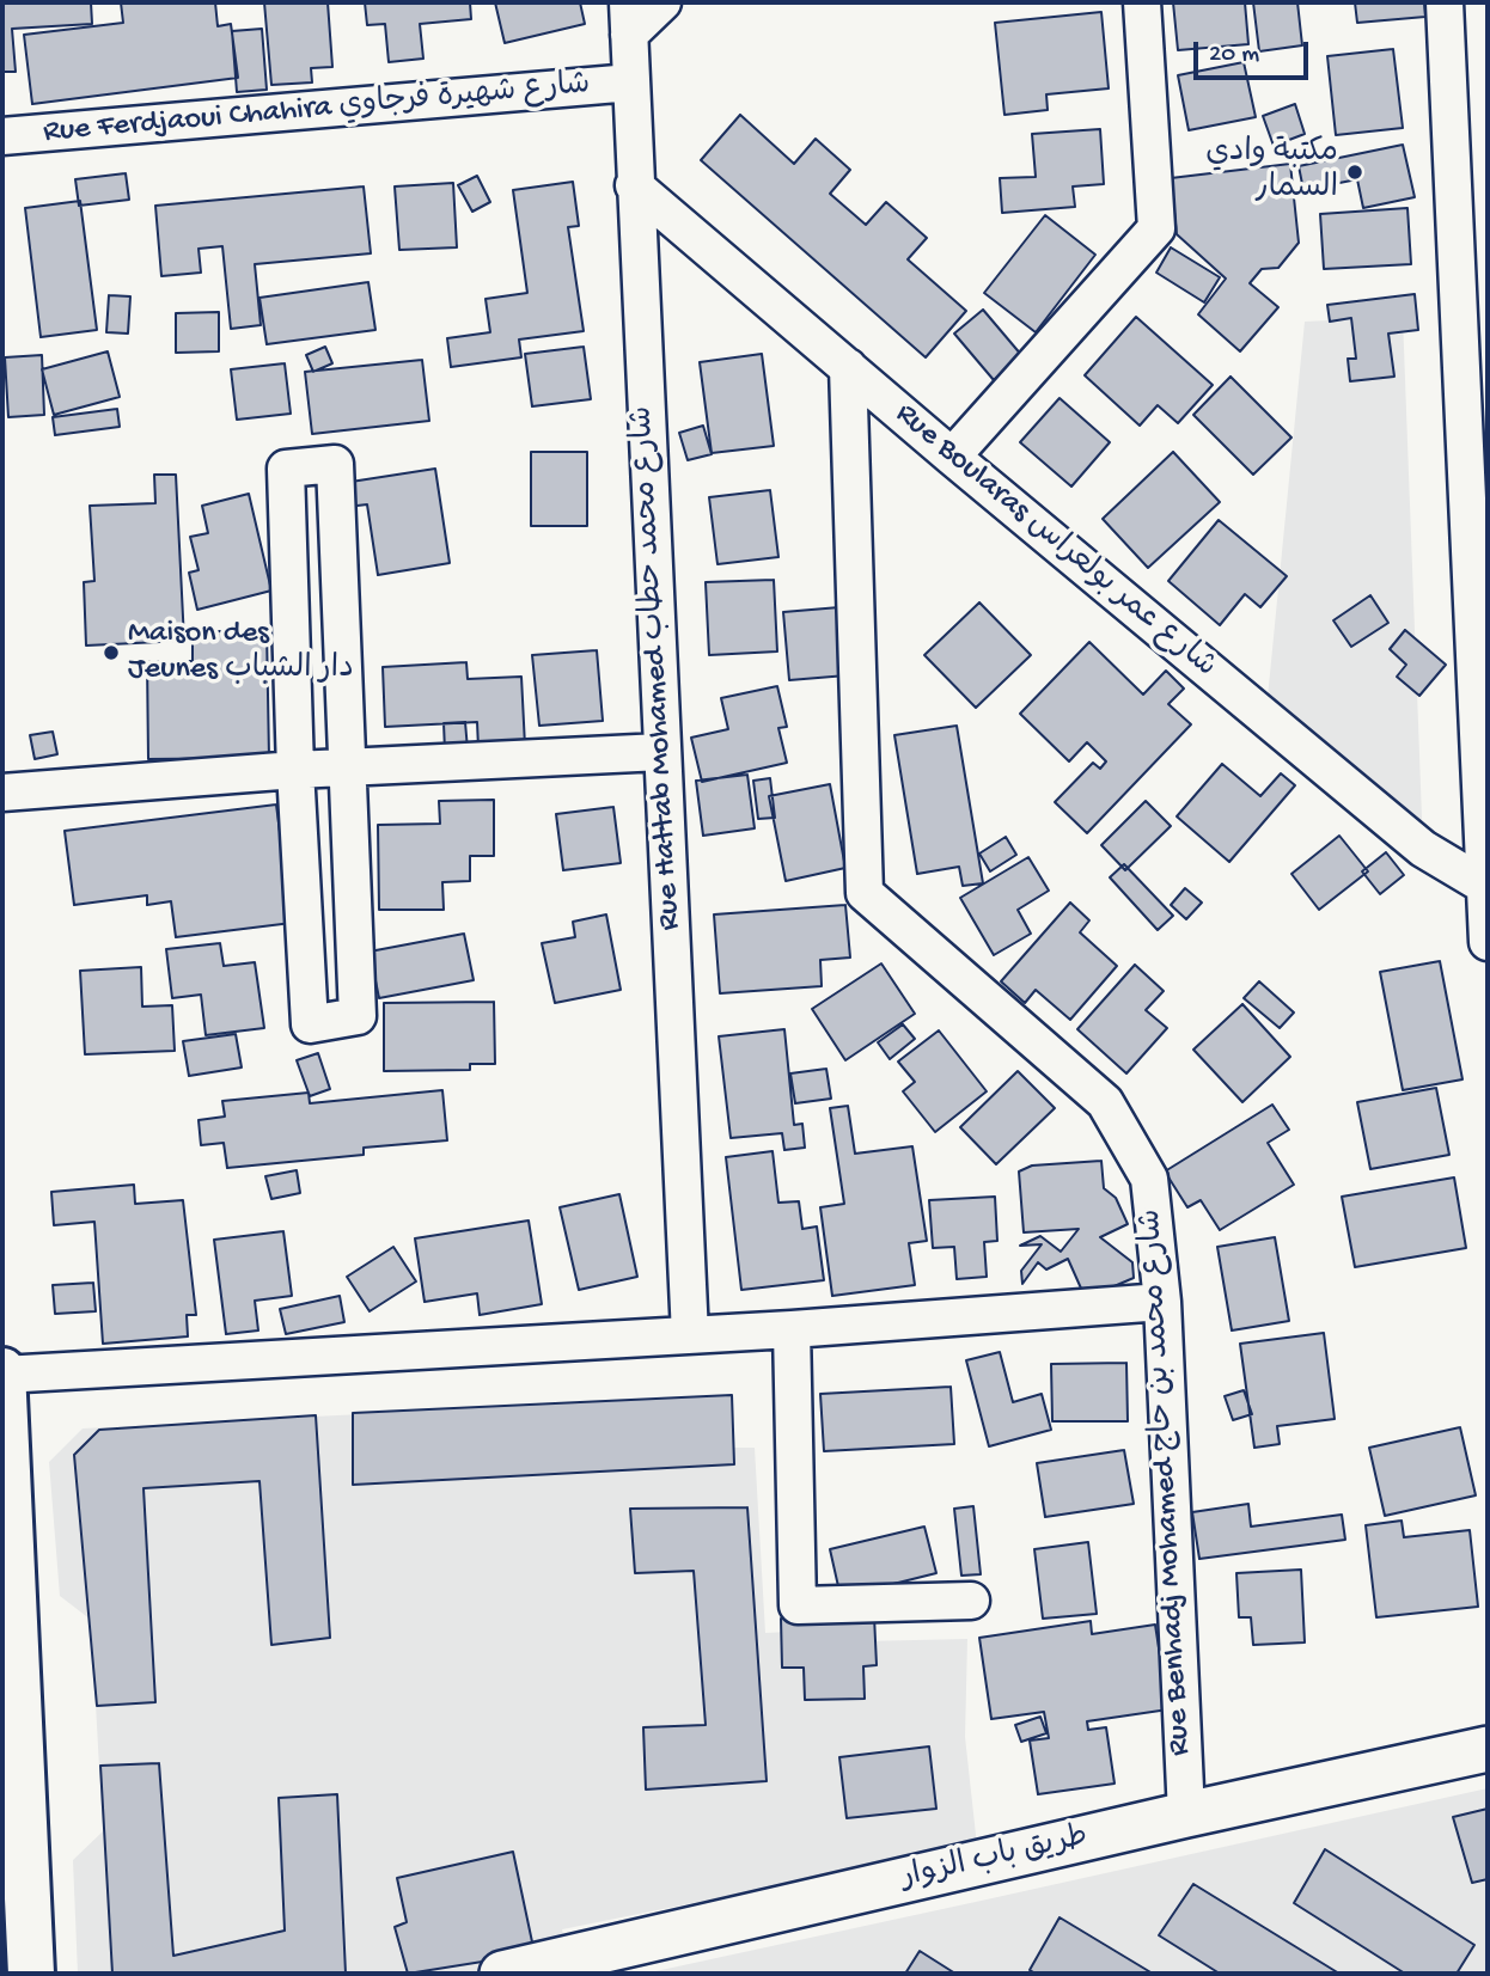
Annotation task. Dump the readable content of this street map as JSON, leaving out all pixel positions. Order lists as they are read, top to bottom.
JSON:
{
  "streets": {
    "street": [
      "Rue Ferdjaoui Chahira شارع شهيرة فرجاوي",
      "Rue Boularas شارع عمر بولعراس",
      "Rue Hattab Mohamed شارع محمد حطاب",
      "Rue Benhadj Mohamed شارع محمد بن حاج",
      "طريق باب الزوار"
    ]
  },
  "crossings": [
    ["Rue Ferdjaoui Chahira شارع شهيرة فرجاوي", "Rue Hattab Mohamed شارع محمد حطاب"],
    ["Rue Boularas شارع عمر بولعراس", "Rue Hattab Mohamed شارع محمد حطاب"],
    ["Rue Boularas شارع عمر بولعراس", "Rue Benhadj Mohamed شارع محمد بن حاج"],
    ["Rue Benhadj Mohamed شارع محمد بن حاج", "طريق باب الزوار"]
  ],
  "places": ["مكتبة وادي السمار", "Maison des Jeunes دار الشباب"],
  "scale_bar": "20 m"
}
